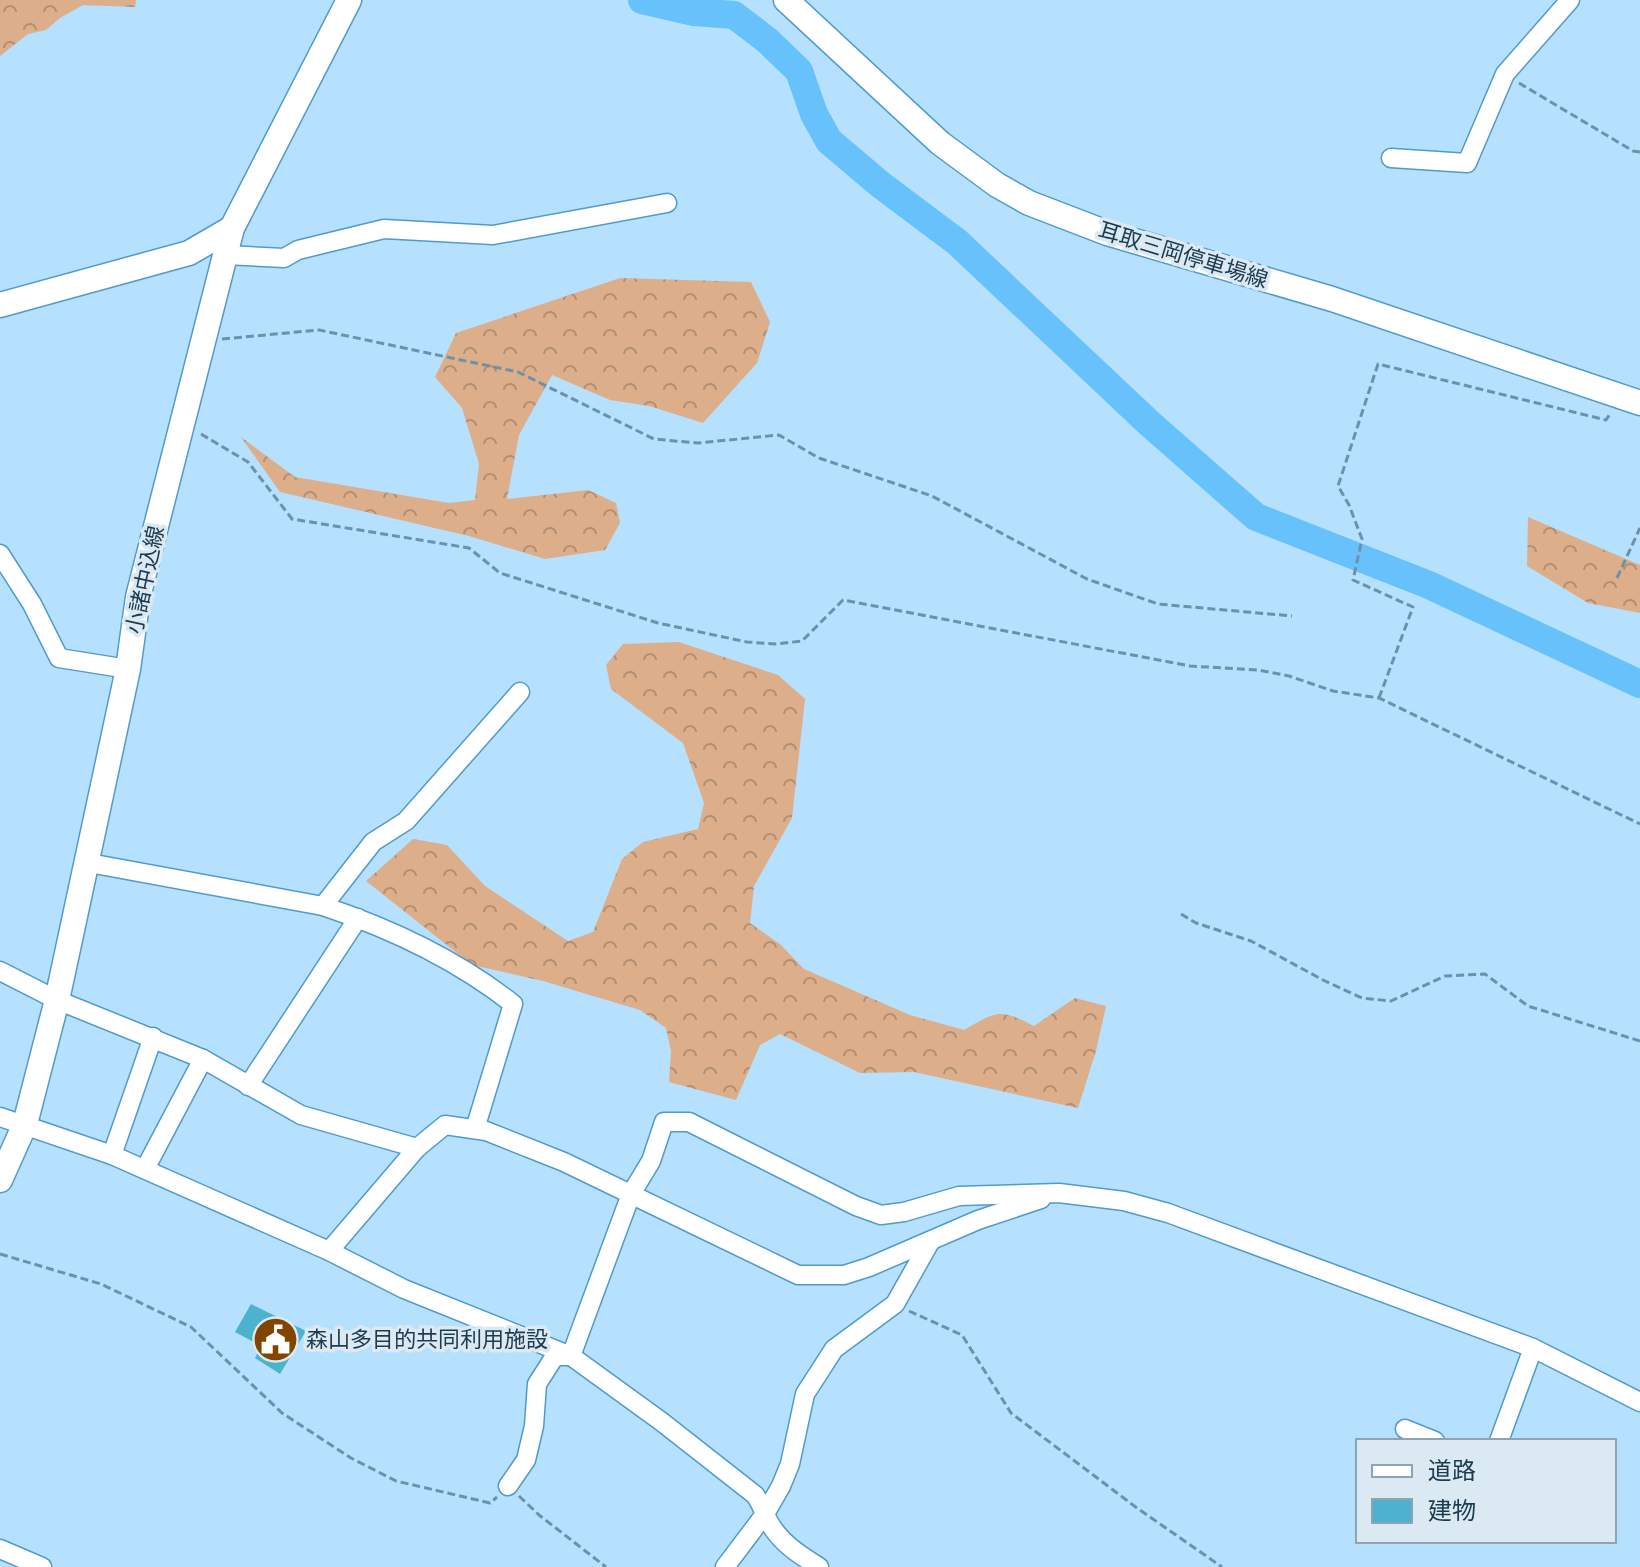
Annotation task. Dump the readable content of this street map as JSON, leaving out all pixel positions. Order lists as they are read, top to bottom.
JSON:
{
  "streets": {
    "main road": ["耳取三岡停車場線", "小諸中込線"]
  },
  "places": {
    "public building": ["森山多目的共同利用施設"]
  },
  "legend": ["道路", "建物"]
}
